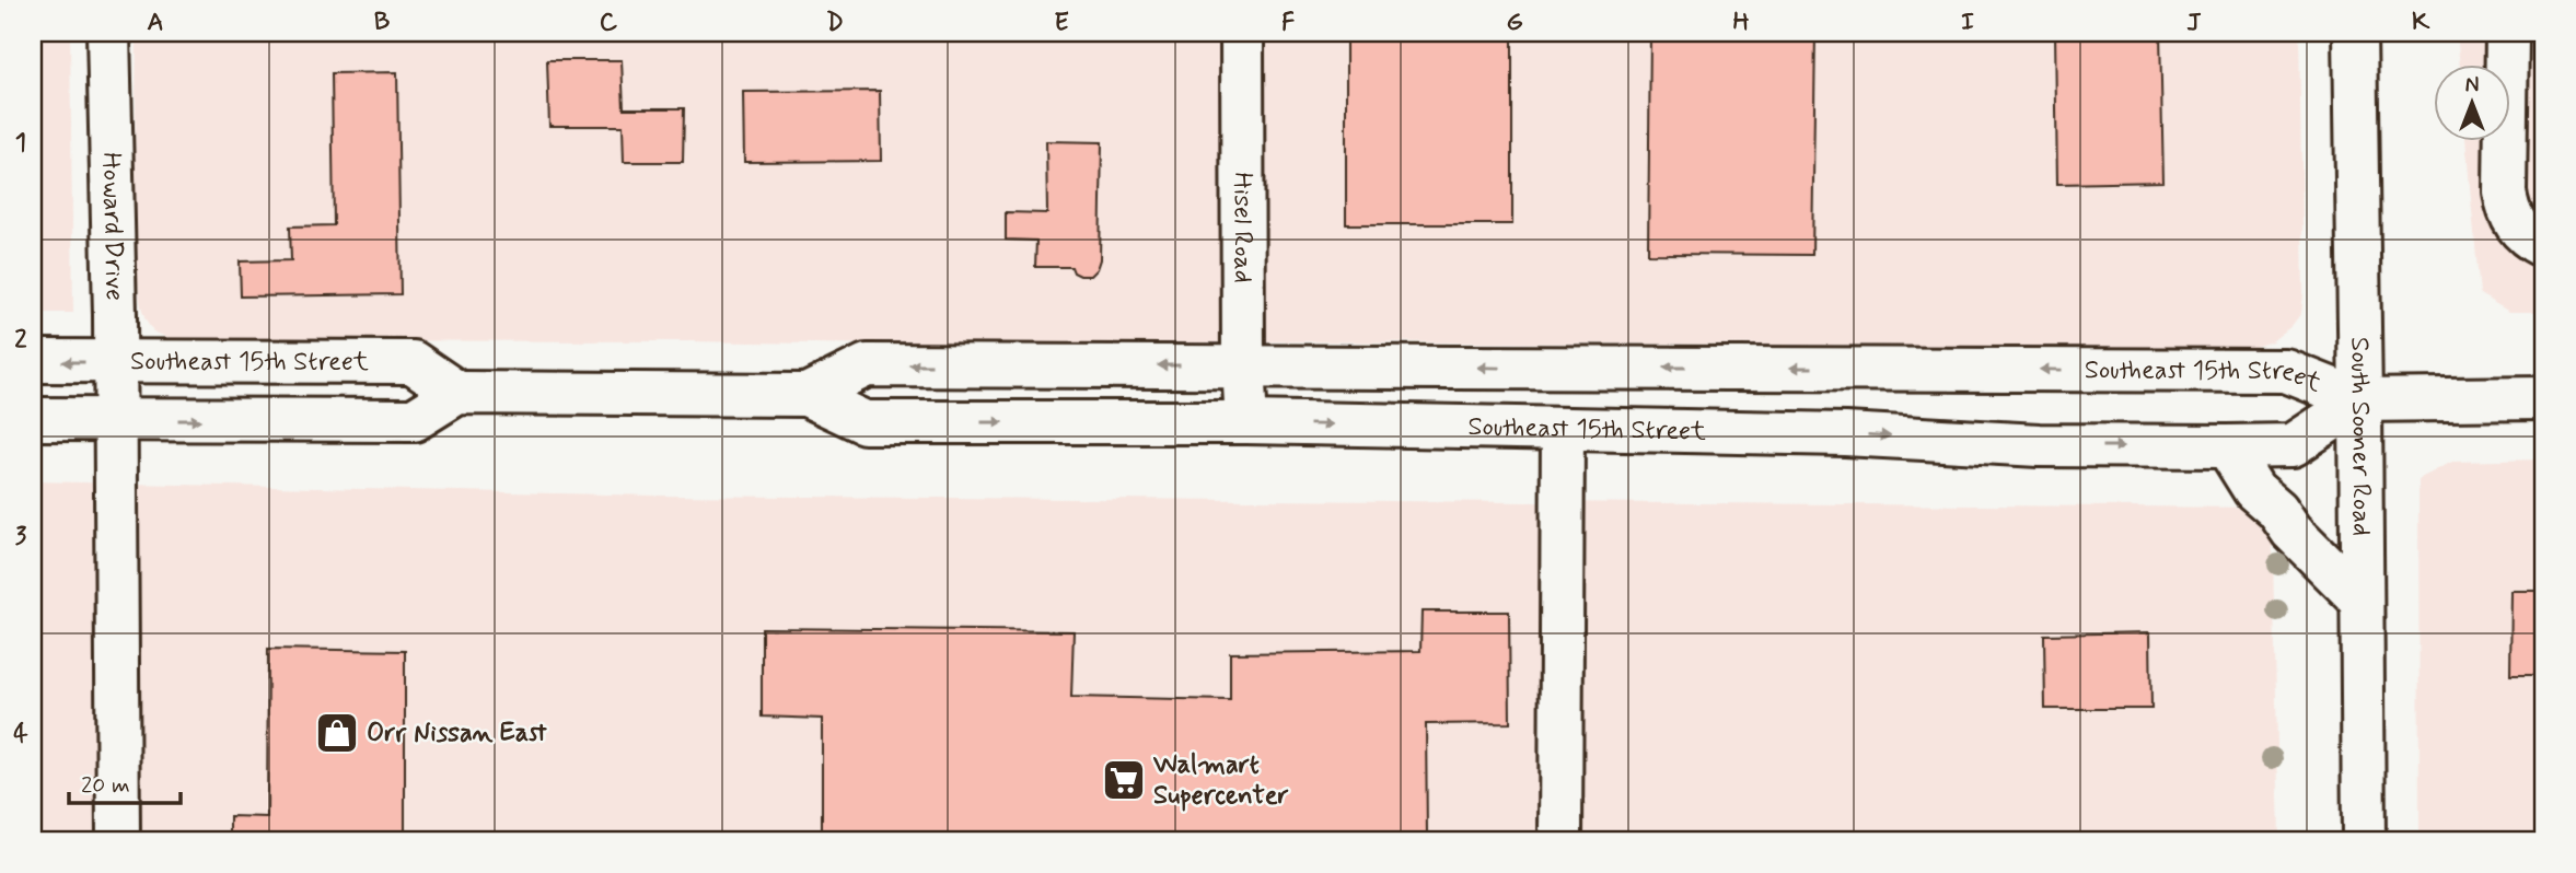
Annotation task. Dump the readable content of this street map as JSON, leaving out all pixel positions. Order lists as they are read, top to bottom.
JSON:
{
  "streets": {
    "main road": [
      "Howard Drive",
      "Hisel Road",
      "Southeast 15th Street",
      "South Sooner Road"
    ]
  },
  "crossings": [
    ["Howard Drive", "Southeast 15th Street"],
    ["Hisel Road", "Southeast 15th Street"],
    ["Southeast 15th Street", "South Sooner Road"]
  ],
  "places": {
    "shop": ["Orr Nissan East"],
    "supermarket": ["Walmart Supercenter"]
  },
  "scale_bar": "20 m",
  "north": "top",
  "grid": {
    "columns": [
      "A",
      "B",
      "C",
      "D",
      "E",
      "F",
      "G",
      "H",
      "I",
      "J",
      "K"
    ],
    "rows": [
      "1",
      "2",
      "3",
      "4"
    ]
  }
}
